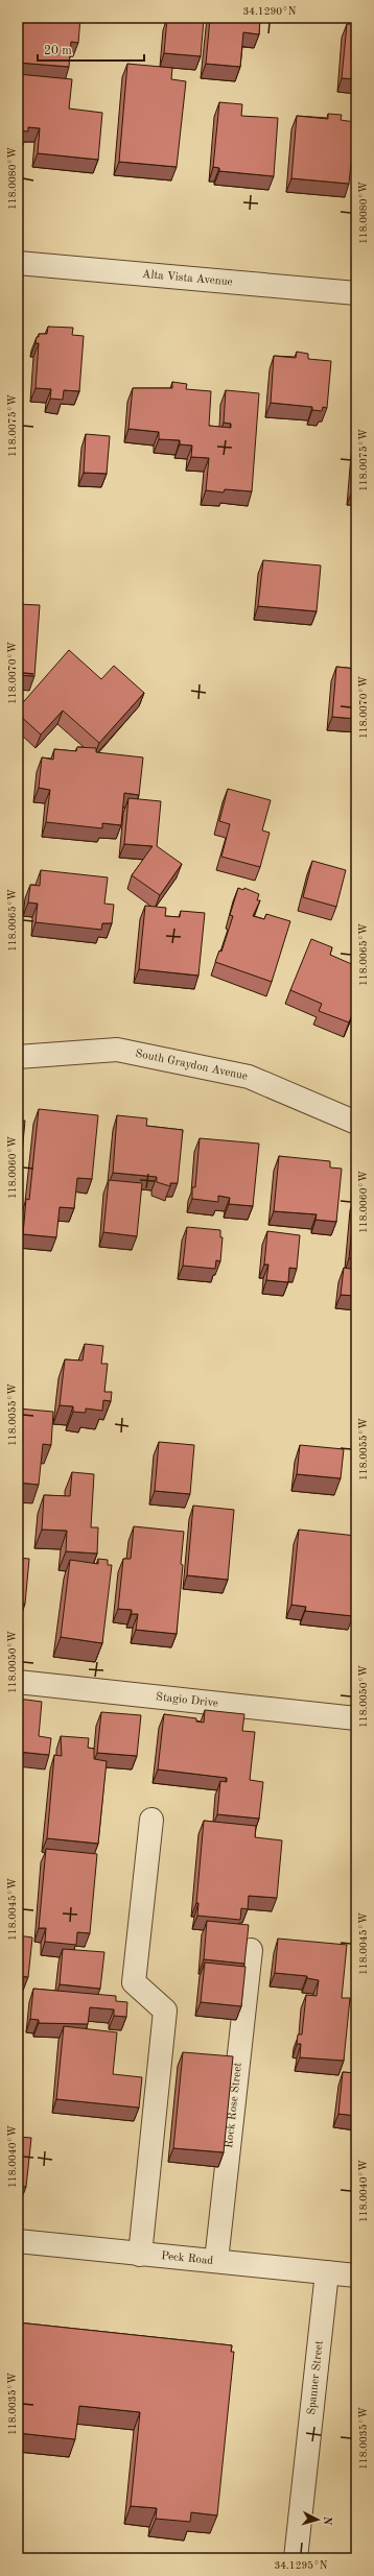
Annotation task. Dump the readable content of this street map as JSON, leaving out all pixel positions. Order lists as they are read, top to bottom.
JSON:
{
  "streets": {
    "street": [
      "Alta Vista Avenue",
      "South Graydon Avenue",
      "Stagio Drive",
      "Rock Rose Street",
      "Peck Road",
      "Spanner Street"
    ]
  },
  "crossings": [
    ["Rock Rose Street", "Peck Road"],
    ["Peck Road", "Spanner Street"]
  ],
  "scale_bar": "20 m",
  "north": "right",
  "coordinates": [
    "34.1290°N",
    "118.0080°W",
    "118.0075°W",
    "118.0070°W",
    "118.0065°W",
    "118.0060°W",
    "118.0055°W",
    "118.0050°W",
    "118.0045°W",
    "118.0040°W",
    "118.0035°W",
    "34.1295°N"
  ]
}
